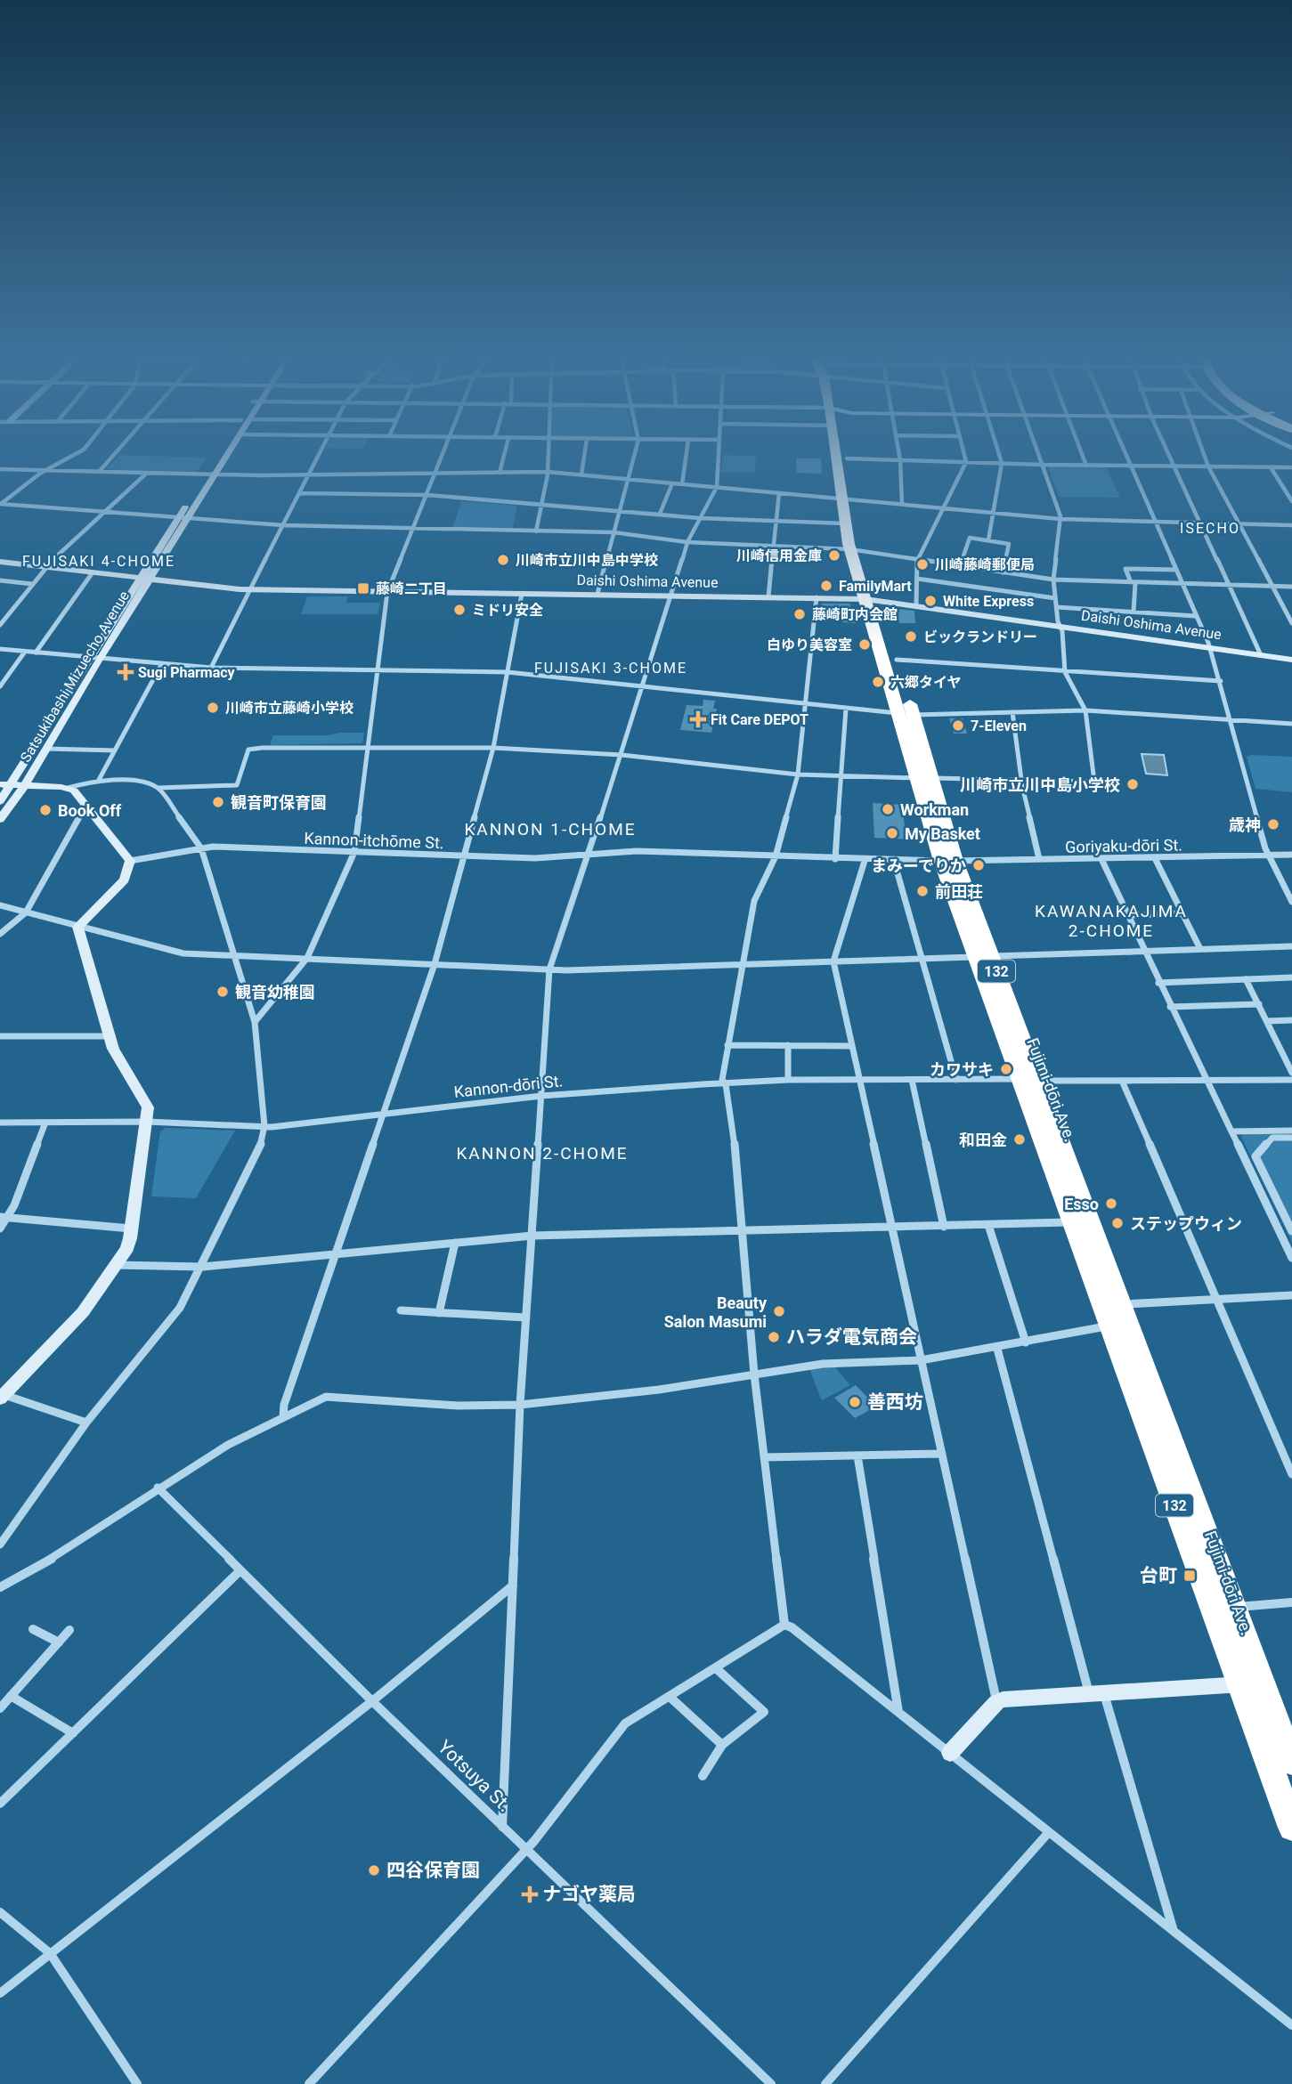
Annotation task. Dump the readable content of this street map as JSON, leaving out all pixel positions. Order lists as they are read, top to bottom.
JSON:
{
  "streets": {
    "highway": ["132", "Fujimi-dōri Ave."],
    "street": [
      "Daishi Oshima Avenue",
      "Satsukibashi Mizuecho Avenue",
      "Kannon-itchōme St.",
      "Goriyaku-dōri St.",
      "Kannon-dōri St.",
      "Yotsuya St."
    ]
  },
  "crossings": [
    ["Daishi Oshima Avenue", "Satsukibashi Mizuecho Avenue"],
    ["Daishi Oshima Avenue", "Fujimi-dōri Ave."],
    ["Kannon-itchōme St.", "Goriyaku-dōri St."],
    ["Kannon-itchōme St.", "Fujimi-dōri Ave."],
    ["Goriyaku-dōri St.", "Fujimi-dōri Ave."],
    ["Kannon-dōri St.", "Fujimi-dōri Ave."]
  ],
  "districts": [
    "ISECHO",
    "FUJISAKI 4-CHOME",
    "FUJISAKI 3-CHOME",
    "KANNON 1-CHOME",
    "KAWANAKAJIMA 2-CHOME",
    "KANNON 2-CHOME"
  ],
  "places": {
    "other": [
      "川崎信用金庫",
      "川崎市立川中島中学校",
      "川崎藤崎郵便局",
      "FamilyMart",
      "White Express",
      "ミドリ安全",
      "藤崎町内会館",
      "ビックランドリー",
      "白ゆり美容室",
      "六郷タイヤ",
      "川崎市立藤崎小学校",
      "7-Eleven",
      "川崎市立川中島小学校",
      "観音町保育園",
      "Workman",
      "Book Off",
      "歳神",
      "My Basket",
      "まみーでりか",
      "前田荘",
      "観音幼稚園",
      "カワサキ",
      "和田金",
      "Esso",
      "ステップウィン",
      "Beauty Salon Masumi",
      "ハラダ電気商会",
      "善西坊",
      "四谷保育園"
    ],
    "transit": ["藤崎二丁目", "台町"],
    "health": ["Sugi Pharmacy", "Fit Care DEPOT", "ナゴヤ薬局"]
  }
}
